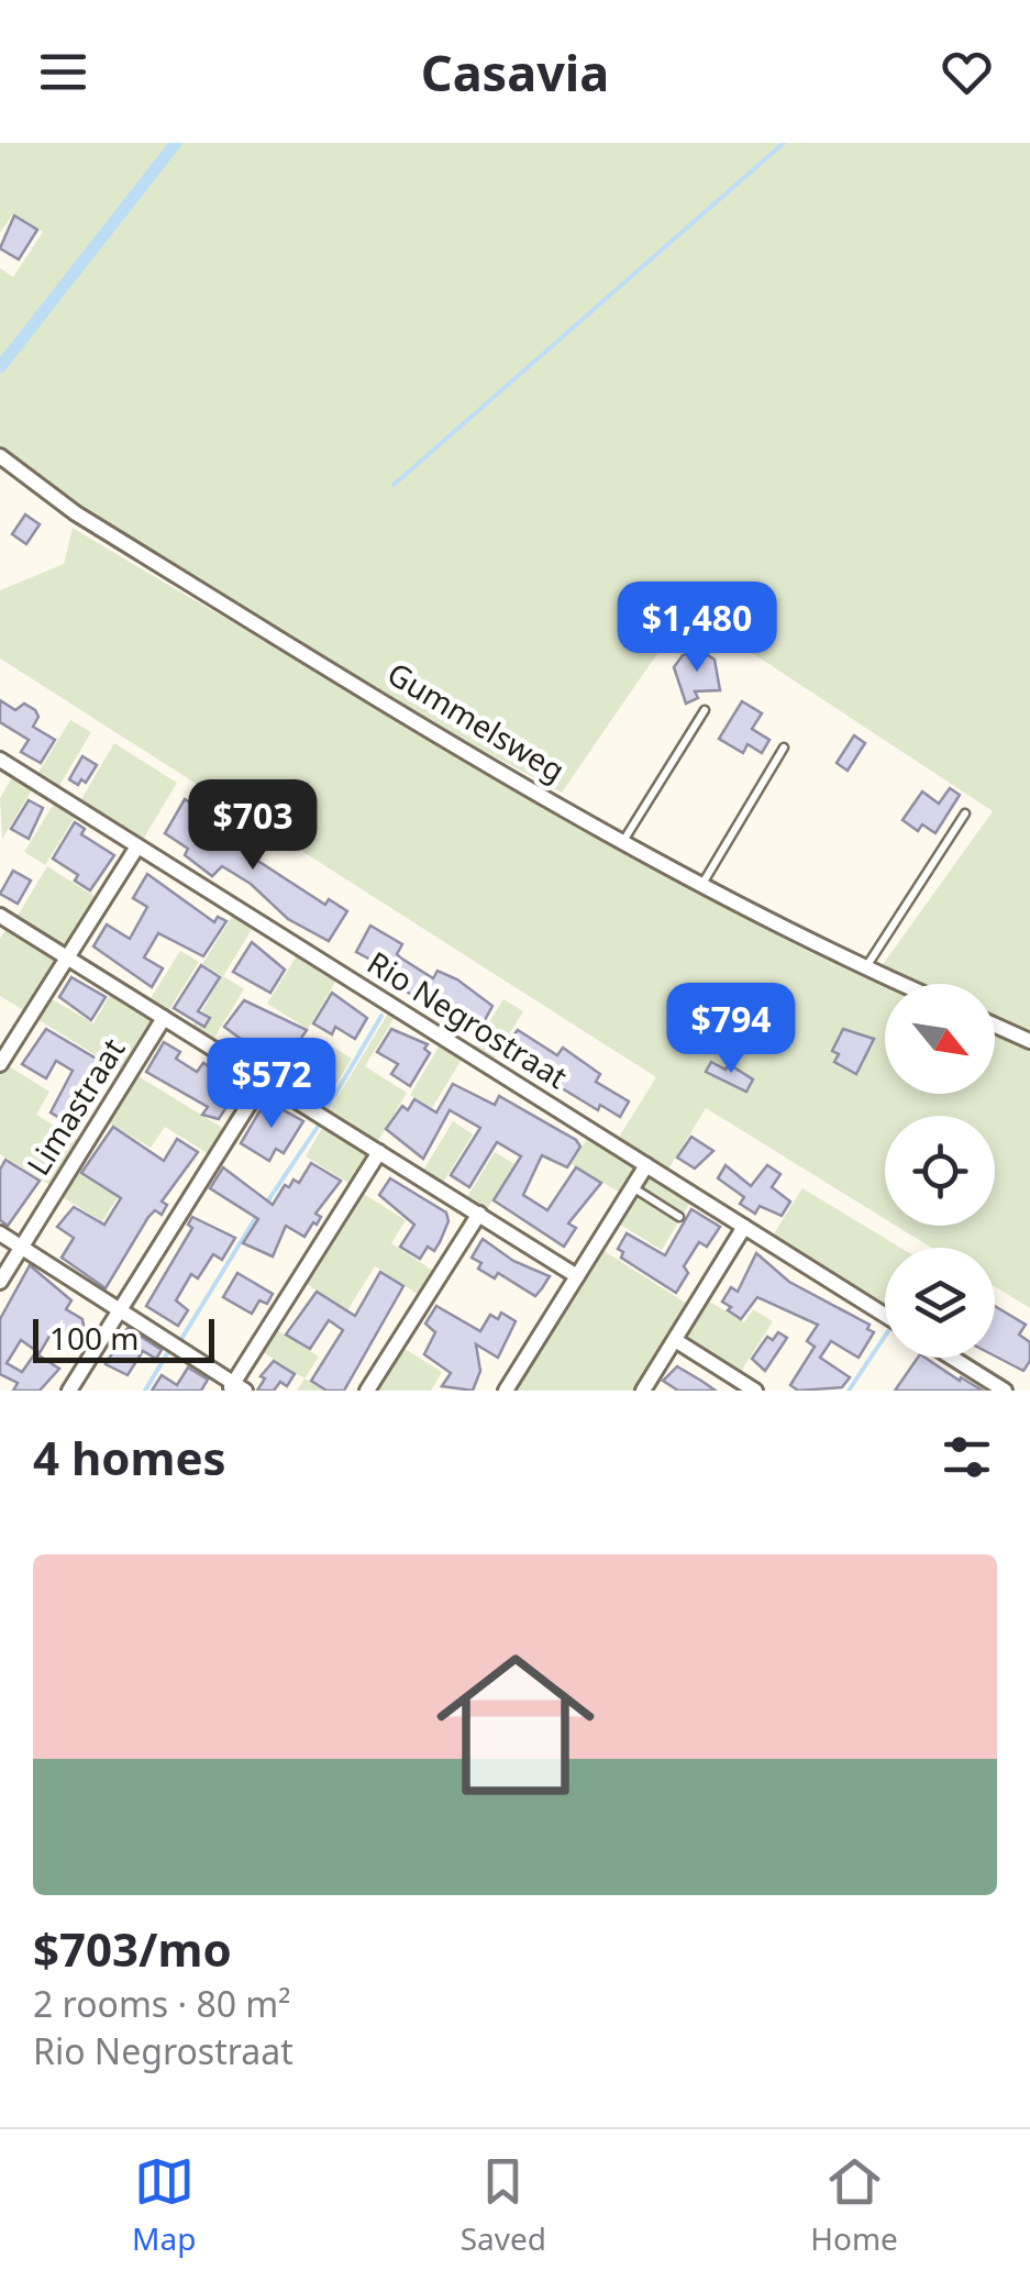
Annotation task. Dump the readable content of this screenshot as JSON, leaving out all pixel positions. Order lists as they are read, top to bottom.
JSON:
{
  "streets": {
    "street": ["Gummelsweg", "Rio Negrostraat", "Limastraat"]
  },
  "scale_bar": "100 m",
  "north": "bottom right",
  "page": {
    "header": "Casavia",
    "price": [
      "$1,480",
      "$703",
      "$794",
      "$572"
    ],
    "scale": "100 m",
    "heading": "4 homes",
    "list": [
      {
        "name": "$703/mo",
        "note": "2 rooms · 80 m² · Rio Negrostraat"
      }
    ],
    "tabs": ["Map", "Saved", "Home"]
  }
}
